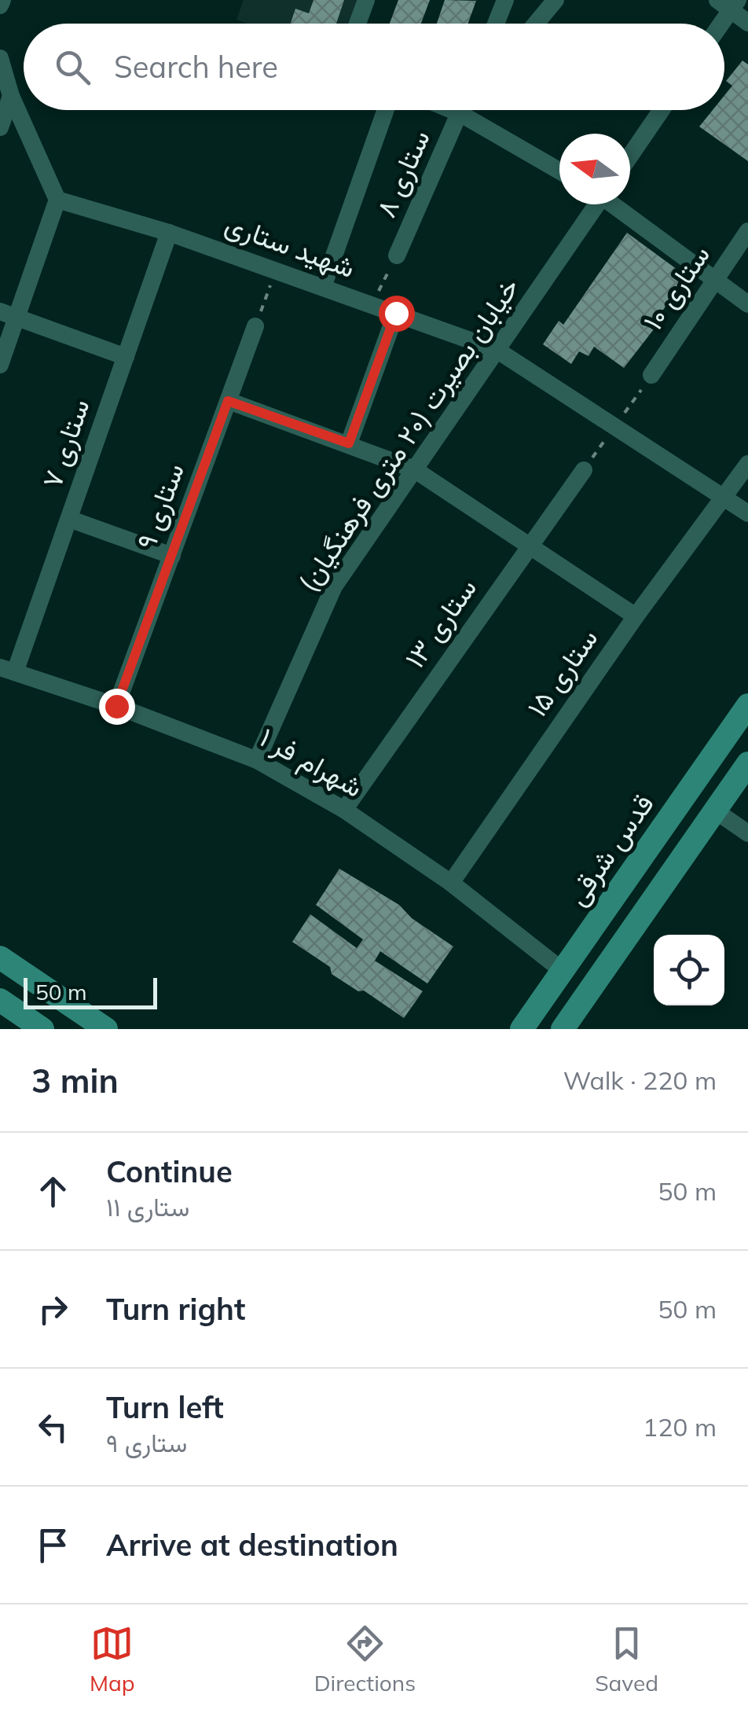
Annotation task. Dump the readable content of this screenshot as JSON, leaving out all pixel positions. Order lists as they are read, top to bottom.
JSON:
{
  "streets": {
    "street": [
      "ستاری ۸",
      "شهید ستاری",
      "ستاری ۱۰",
      "خیابان بصیرت (۲۰ متری فرهنگیان)",
      "ستاری ۷",
      "ستاری ۹",
      "ستاری ۱۳",
      "ستاری ۱۵",
      "شهرام فر ۱",
      "قدس شرقی"
    ]
  },
  "crossings": [
    ["شهید ستاری", "خیابان بصیرت (۲۰ متری فرهنگیان)"],
    ["شهید ستاری", "ستاری ۷"],
    ["شهید ستاری", "ستاری ۱۵"],
    ["خیابان بصیرت (۲۰ متری فرهنگیان)", "شهرام فر ۱"],
    ["ستاری ۷", "شهرام فر ۱"],
    ["ستاری ۹", "شهرام فر ۱"],
    ["ستاری ۱۳", "شهرام فر ۱"],
    ["ستاری ۱۵", "شهرام فر ۱"],
    ["شهرام فر ۱", "قدس شرقی"]
  ],
  "scale_bar": "50 m",
  "north": "left",
  "page": {
    "search": "Search here",
    "scale": "50 m",
    "heading": ["3 min", "Walk · 220 m"],
    "list": [
      ["Continue", "ستاری ۱۱", "50 m"],
      ["Turn right", "50 m"],
      ["Turn left", "ستاری ۹", "120 m"],
      "Arrive at destination"
    ],
    "nav": ["Map", "Directions", "Saved"]
  }
}
